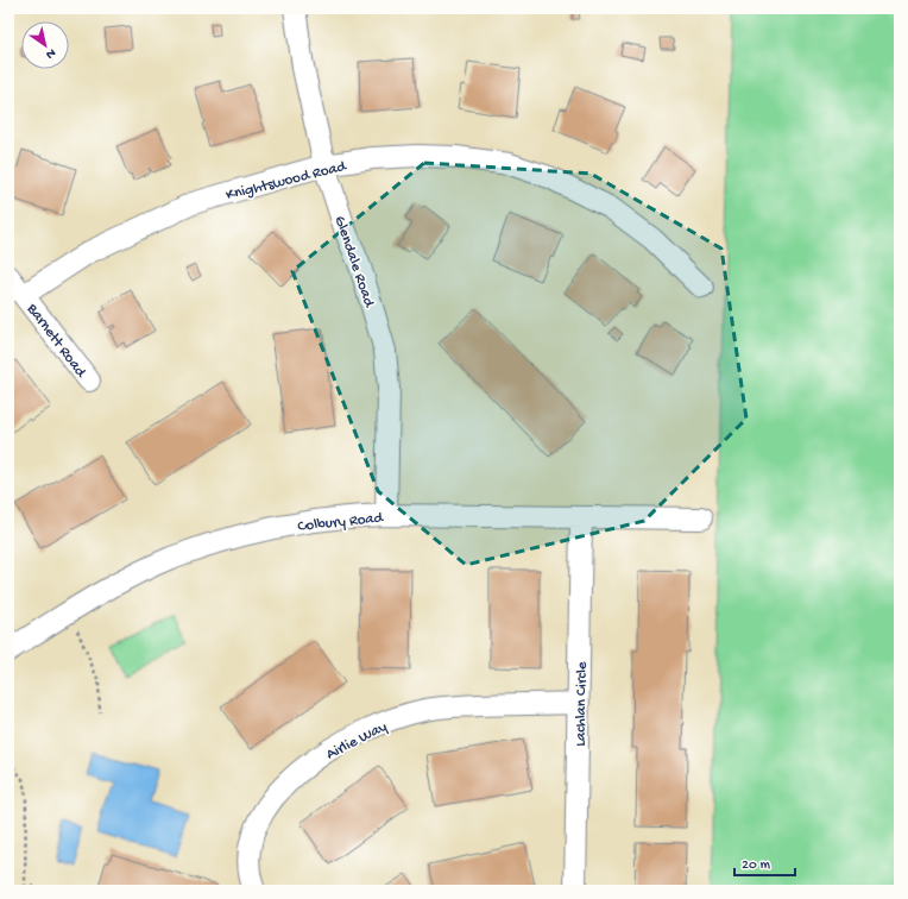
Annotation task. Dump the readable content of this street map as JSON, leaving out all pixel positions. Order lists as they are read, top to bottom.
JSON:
{
  "streets": {
    "street": [
      "Knightswood Road",
      "Glendale Road",
      "Barnett Road",
      "Colbury Road",
      "Lachlan Circle",
      "Airlie Way"
    ]
  },
  "crossings": [
    ["Knightswood Road", "Glendale Road"],
    ["Knightswood Road", "Barnett Road"],
    ["Glendale Road", "Colbury Road"],
    ["Colbury Road", "Lachlan Circle"],
    ["Lachlan Circle", "Airlie Way"]
  ],
  "scale_bar": "20 m",
  "north": "bottom right"
}
